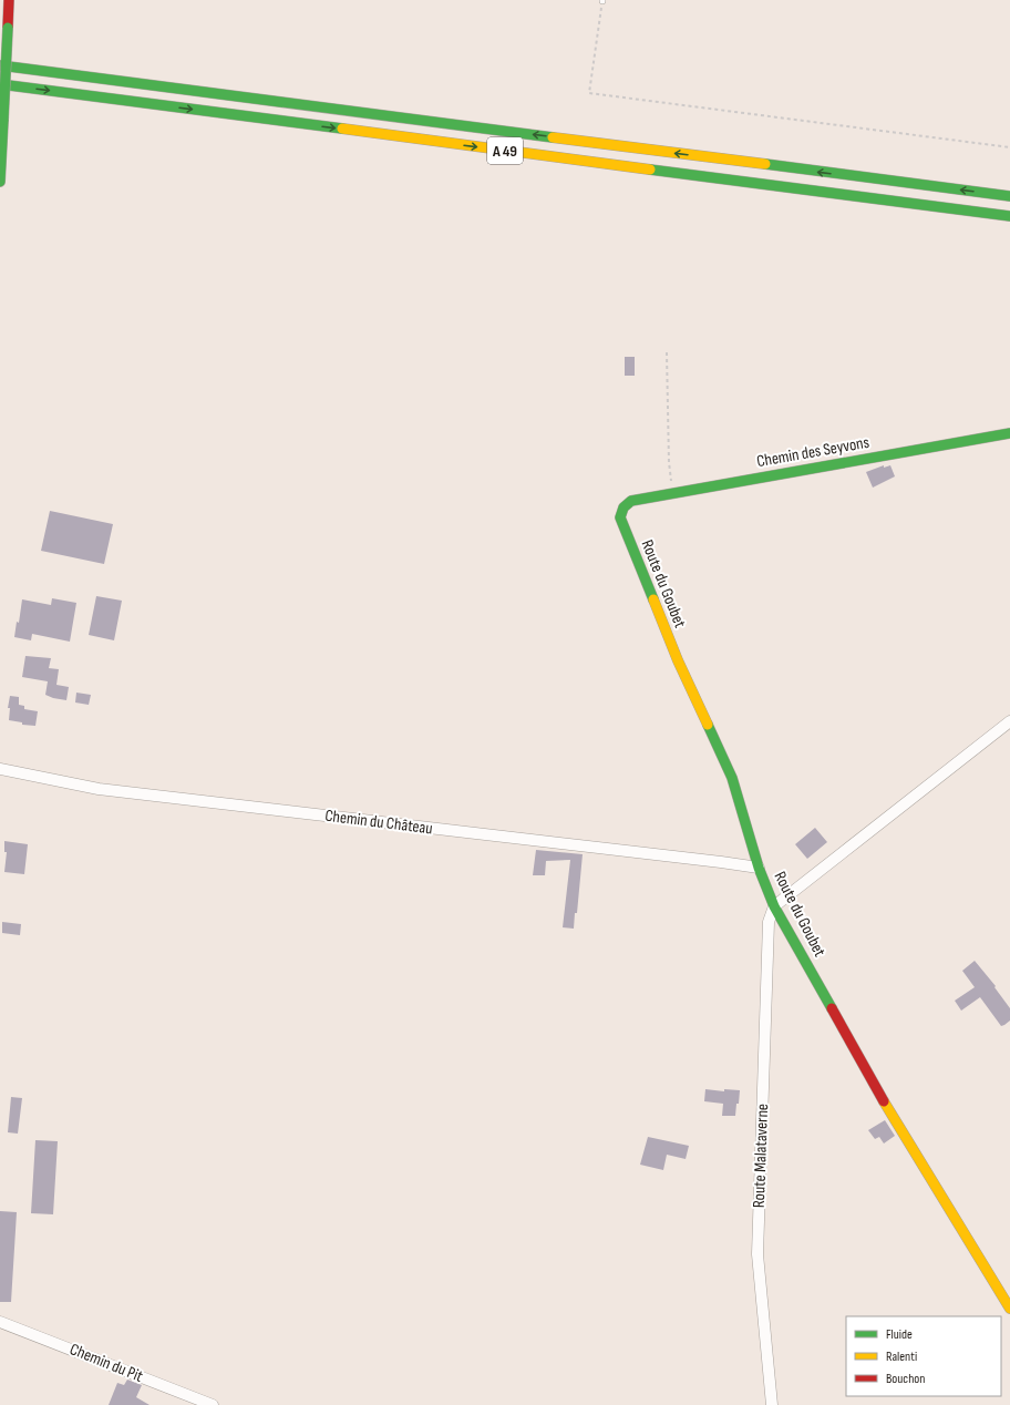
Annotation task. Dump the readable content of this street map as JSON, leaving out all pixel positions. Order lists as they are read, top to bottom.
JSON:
{
  "streets": {
    "main road": ["A 49", "Chemin des Seyvons", "Route du Goubet"],
    "street": ["Chemin du Château", "Route Malataverne", "Chemin du Pit"]
  },
  "crossings": [
    ["Chemin des Seyvons", "Route du Goubet"],
    ["Route du Goubet", "Chemin du Château"],
    ["Route du Goubet", "Route Malataverne"]
  ],
  "legend": ["Fluide", "Ralenti", "Bouchon"]
}
